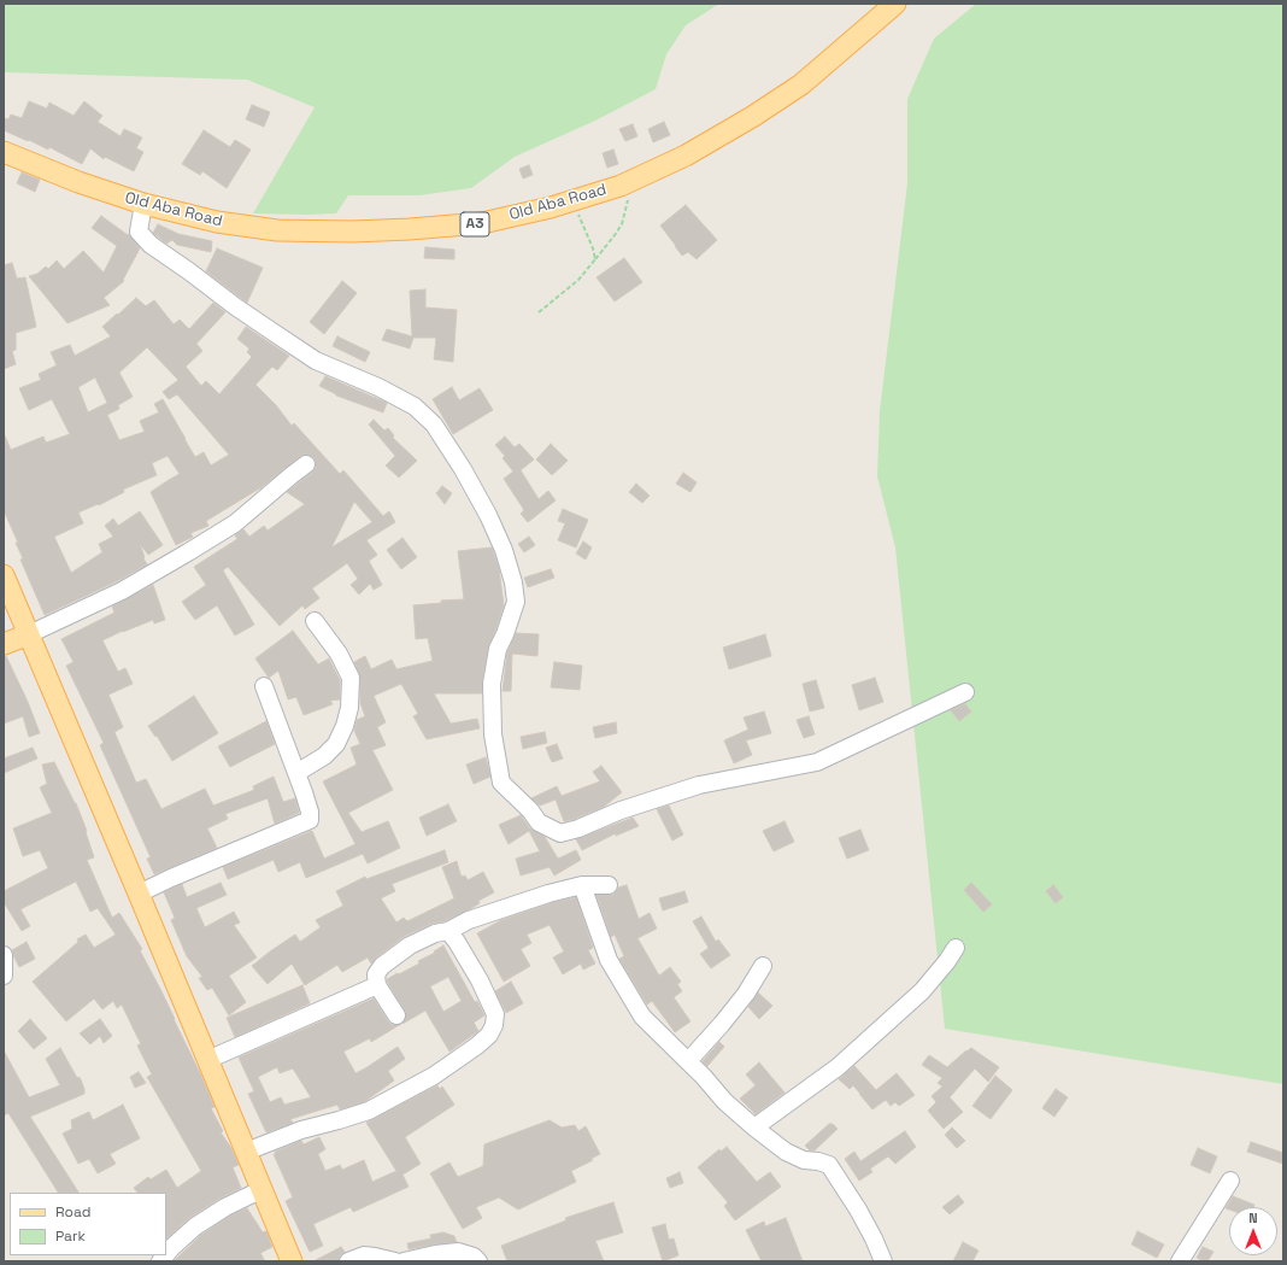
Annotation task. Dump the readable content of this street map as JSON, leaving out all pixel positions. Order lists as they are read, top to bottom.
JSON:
{
  "streets": {
    "main road": ["Old Aba Road", "A3"]
  },
  "legend": ["Road", "Park"],
  "north": "top"
}
